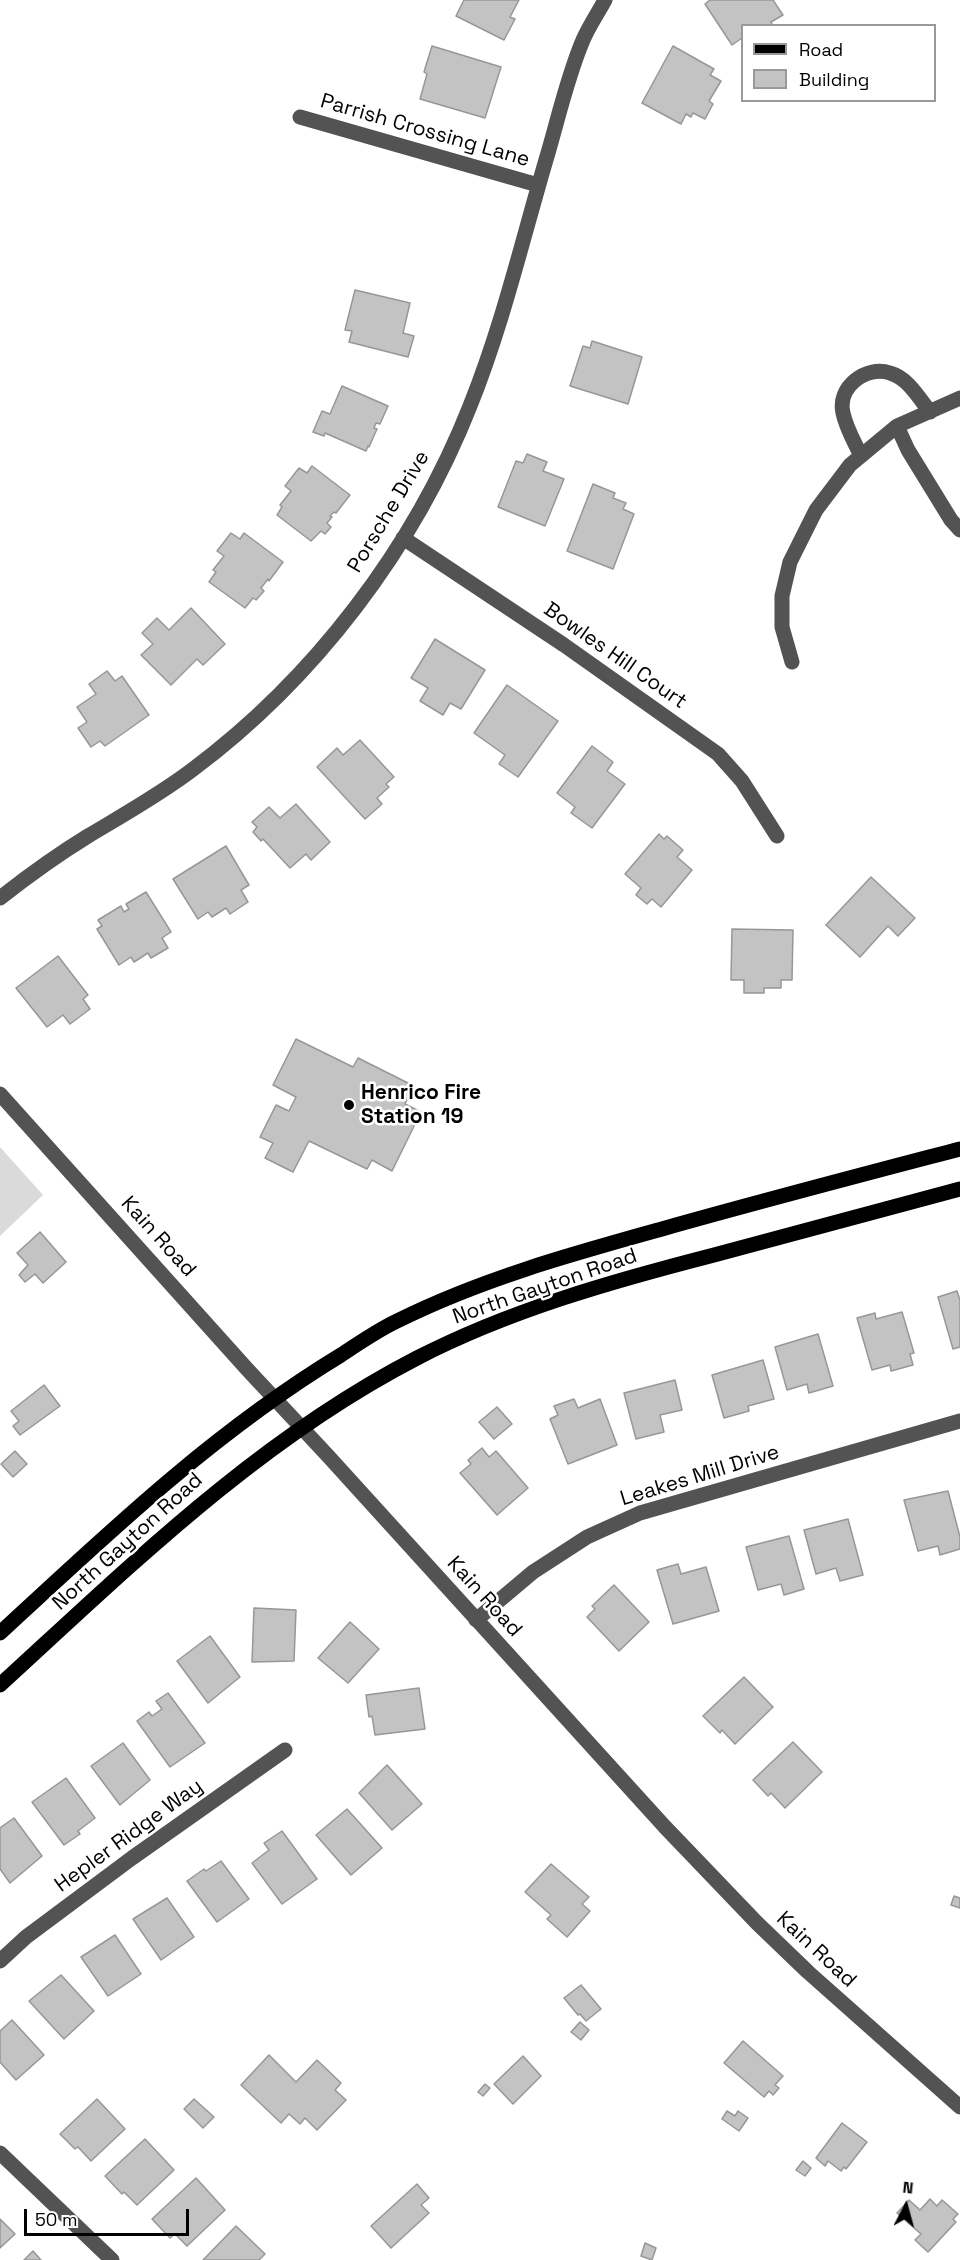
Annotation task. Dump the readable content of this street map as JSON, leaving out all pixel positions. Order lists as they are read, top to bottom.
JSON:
{
  "streets": {
    "main road": ["North Gayton Road"],
    "street": [
      "Parrish Crossing Lane",
      "Porsche Drive",
      "Bowles Hill Court",
      "Kain Road",
      "Leakes Mill Drive",
      "Hepler Ridge Way"
    ]
  },
  "crossings": [
    ["Parrish Crossing Lane", "Porsche Drive"],
    ["Porsche Drive", "Bowles Hill Court"],
    ["Kain Road", "North Gayton Road"],
    ["Kain Road", "Leakes Mill Drive"]
  ],
  "places": ["Henrico Fire Station 19"],
  "legend": ["Road", "Building"],
  "scale_bar": "50 m",
  "north": "top"
}
